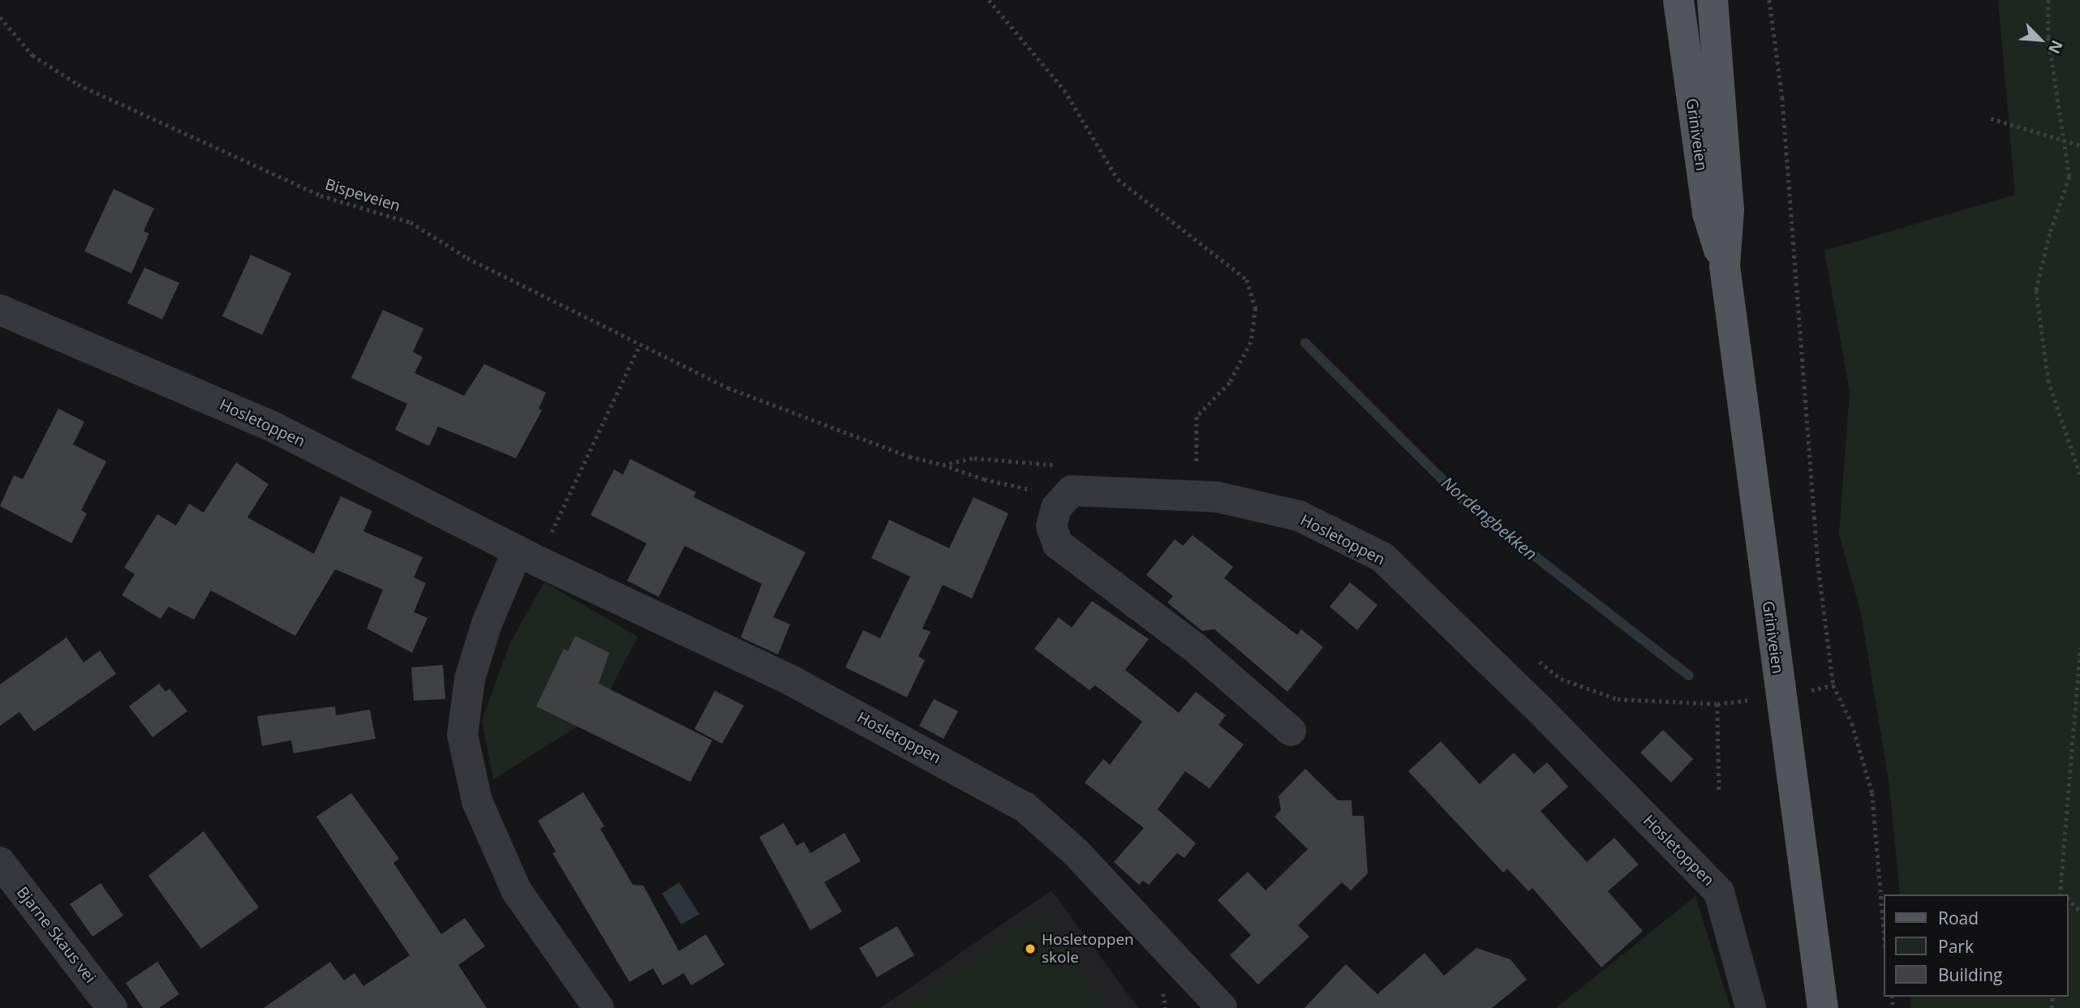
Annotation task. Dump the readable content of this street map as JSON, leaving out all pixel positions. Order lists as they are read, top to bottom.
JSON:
{
  "streets": {
    "main road": ["Griniveien"],
    "street": ["Hosletoppen", "Bjarne Skaus vei"],
    "path": ["Bispeveien"]
  },
  "water": ["Nordengbekken"],
  "places": ["Hosletoppen skole"],
  "legend": ["Road", "Park", "Building"],
  "north": "bottom right"
}
